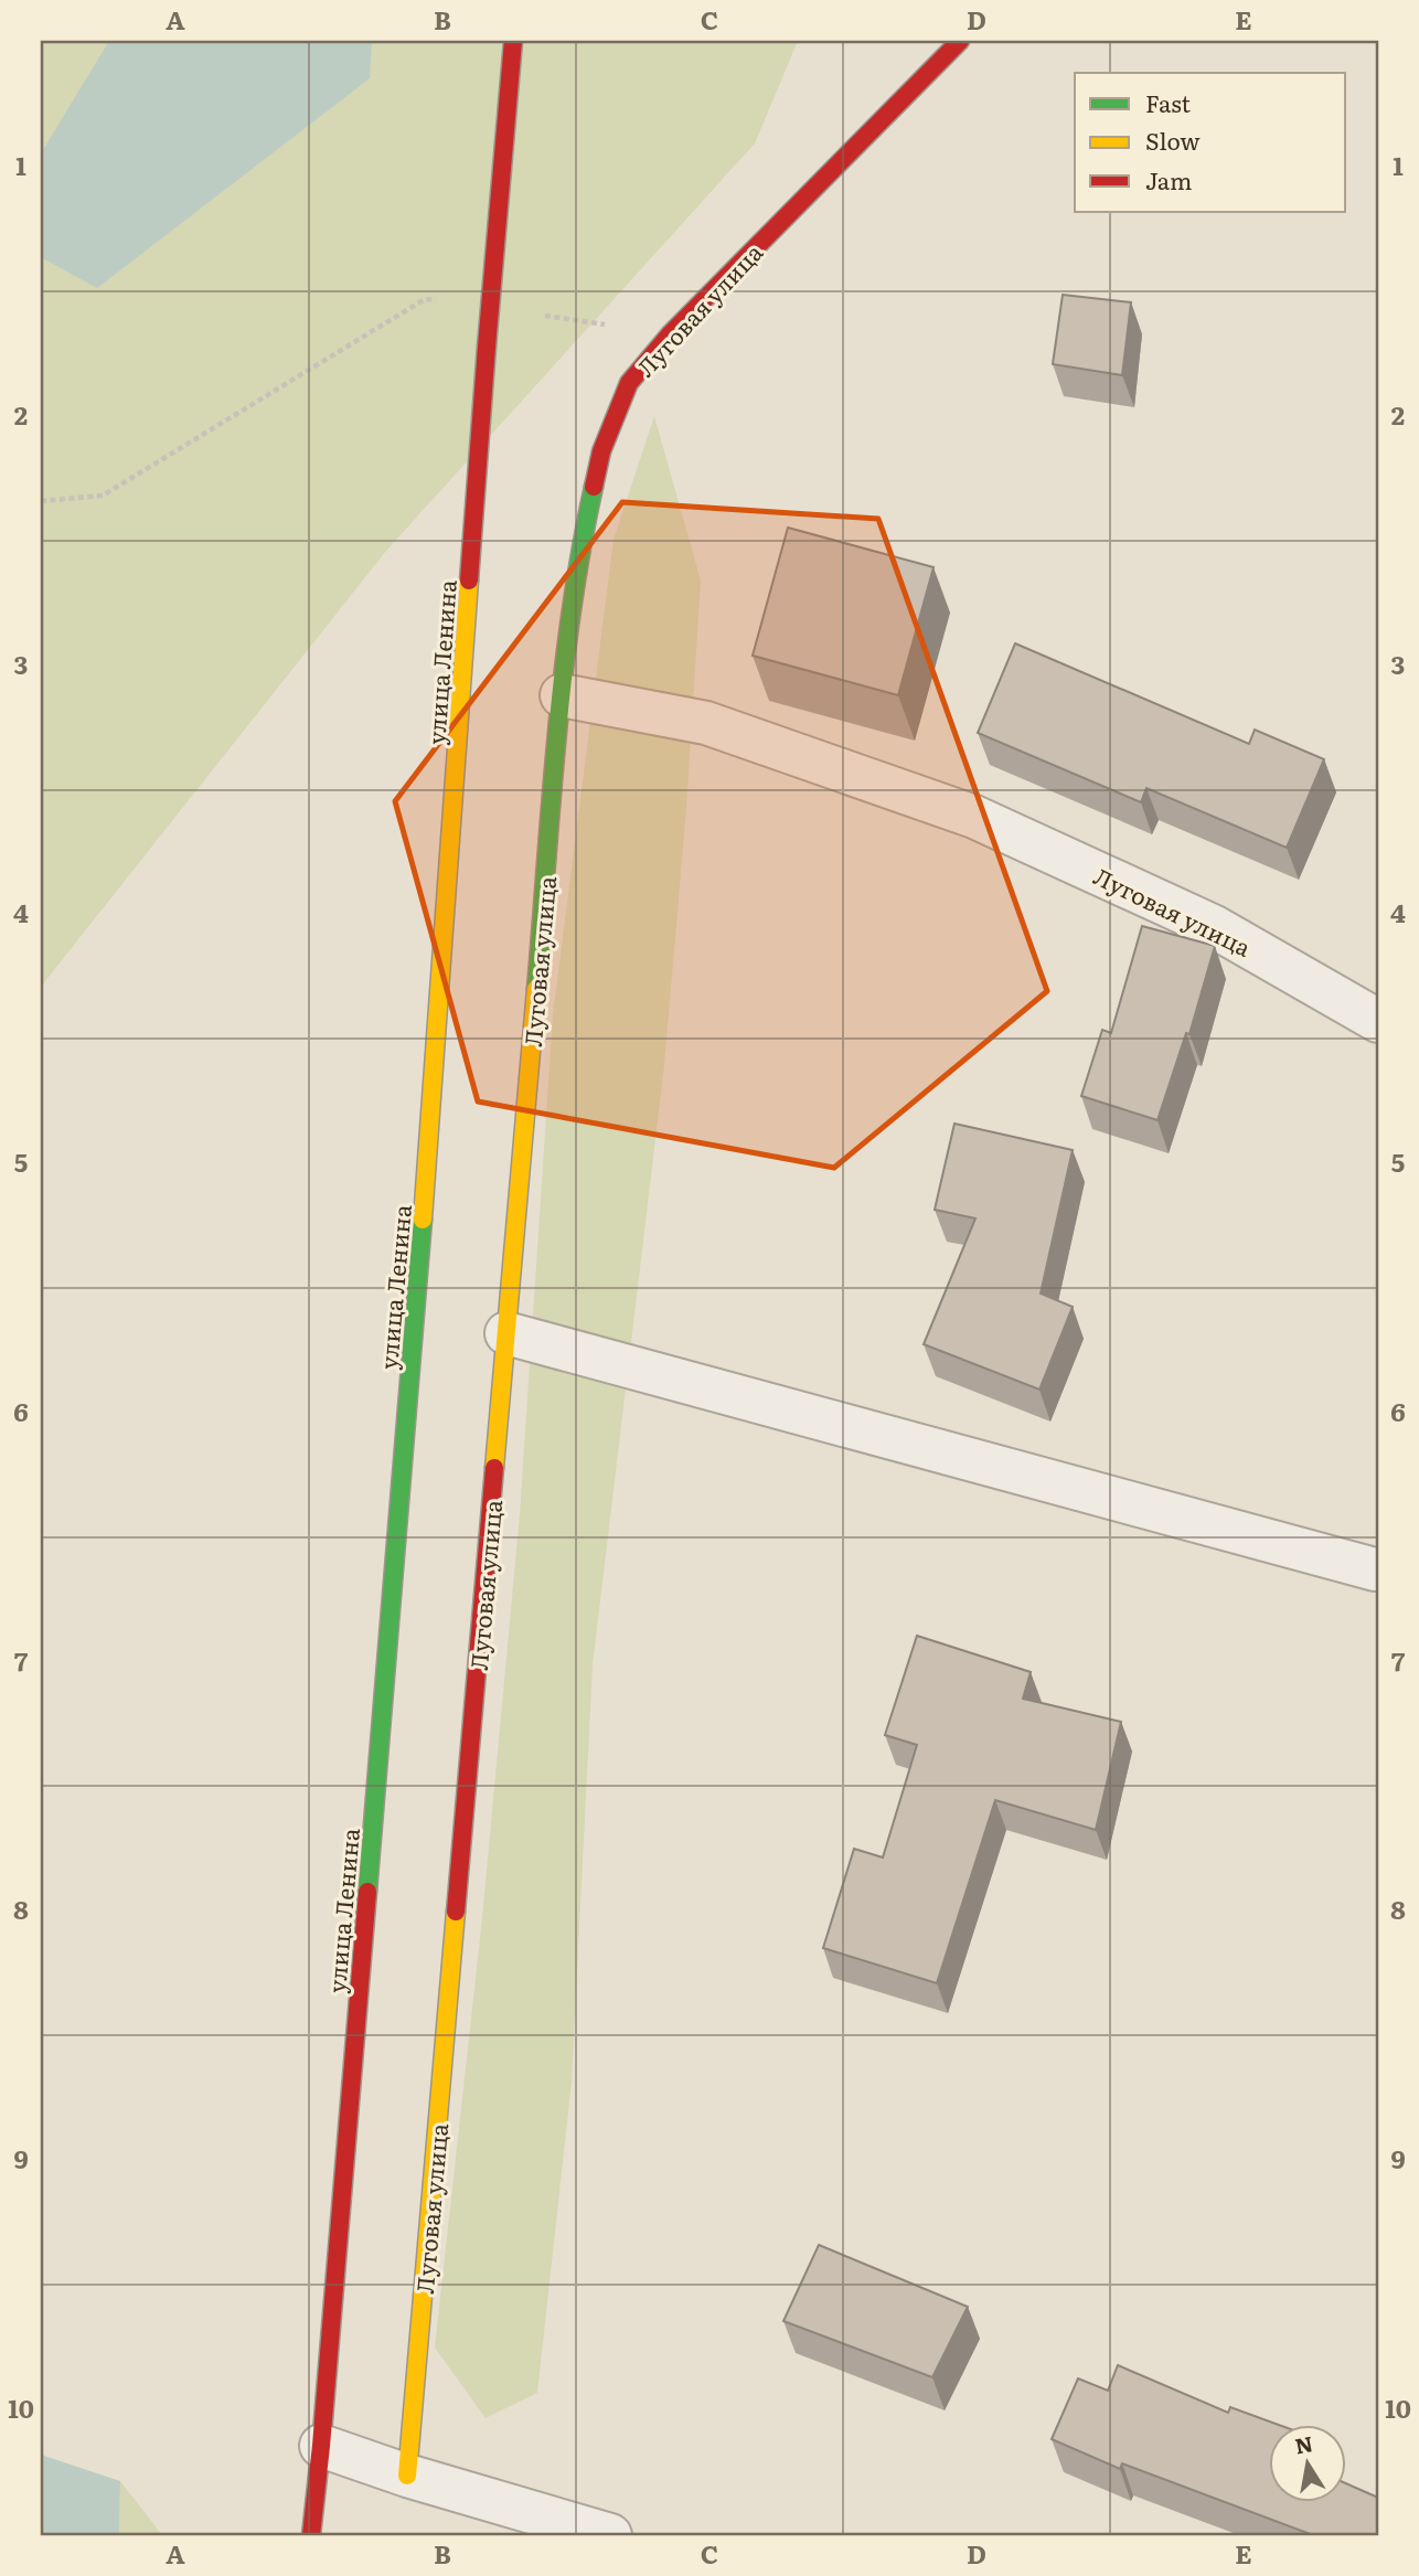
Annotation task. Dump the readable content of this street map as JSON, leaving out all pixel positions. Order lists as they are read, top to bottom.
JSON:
{
  "streets": {
    "street": ["Луговая улица", "улица Ленина"]
  },
  "legend": ["Fast", "Slow", "Jam"],
  "north": "top",
  "grid": {
    "columns": [
      "A",
      "B",
      "C",
      "D",
      "E"
    ],
    "rows": [
      "1",
      "2",
      "3",
      "4",
      "5",
      "6",
      "7",
      "8",
      "9",
      "10"
    ]
  }
}
